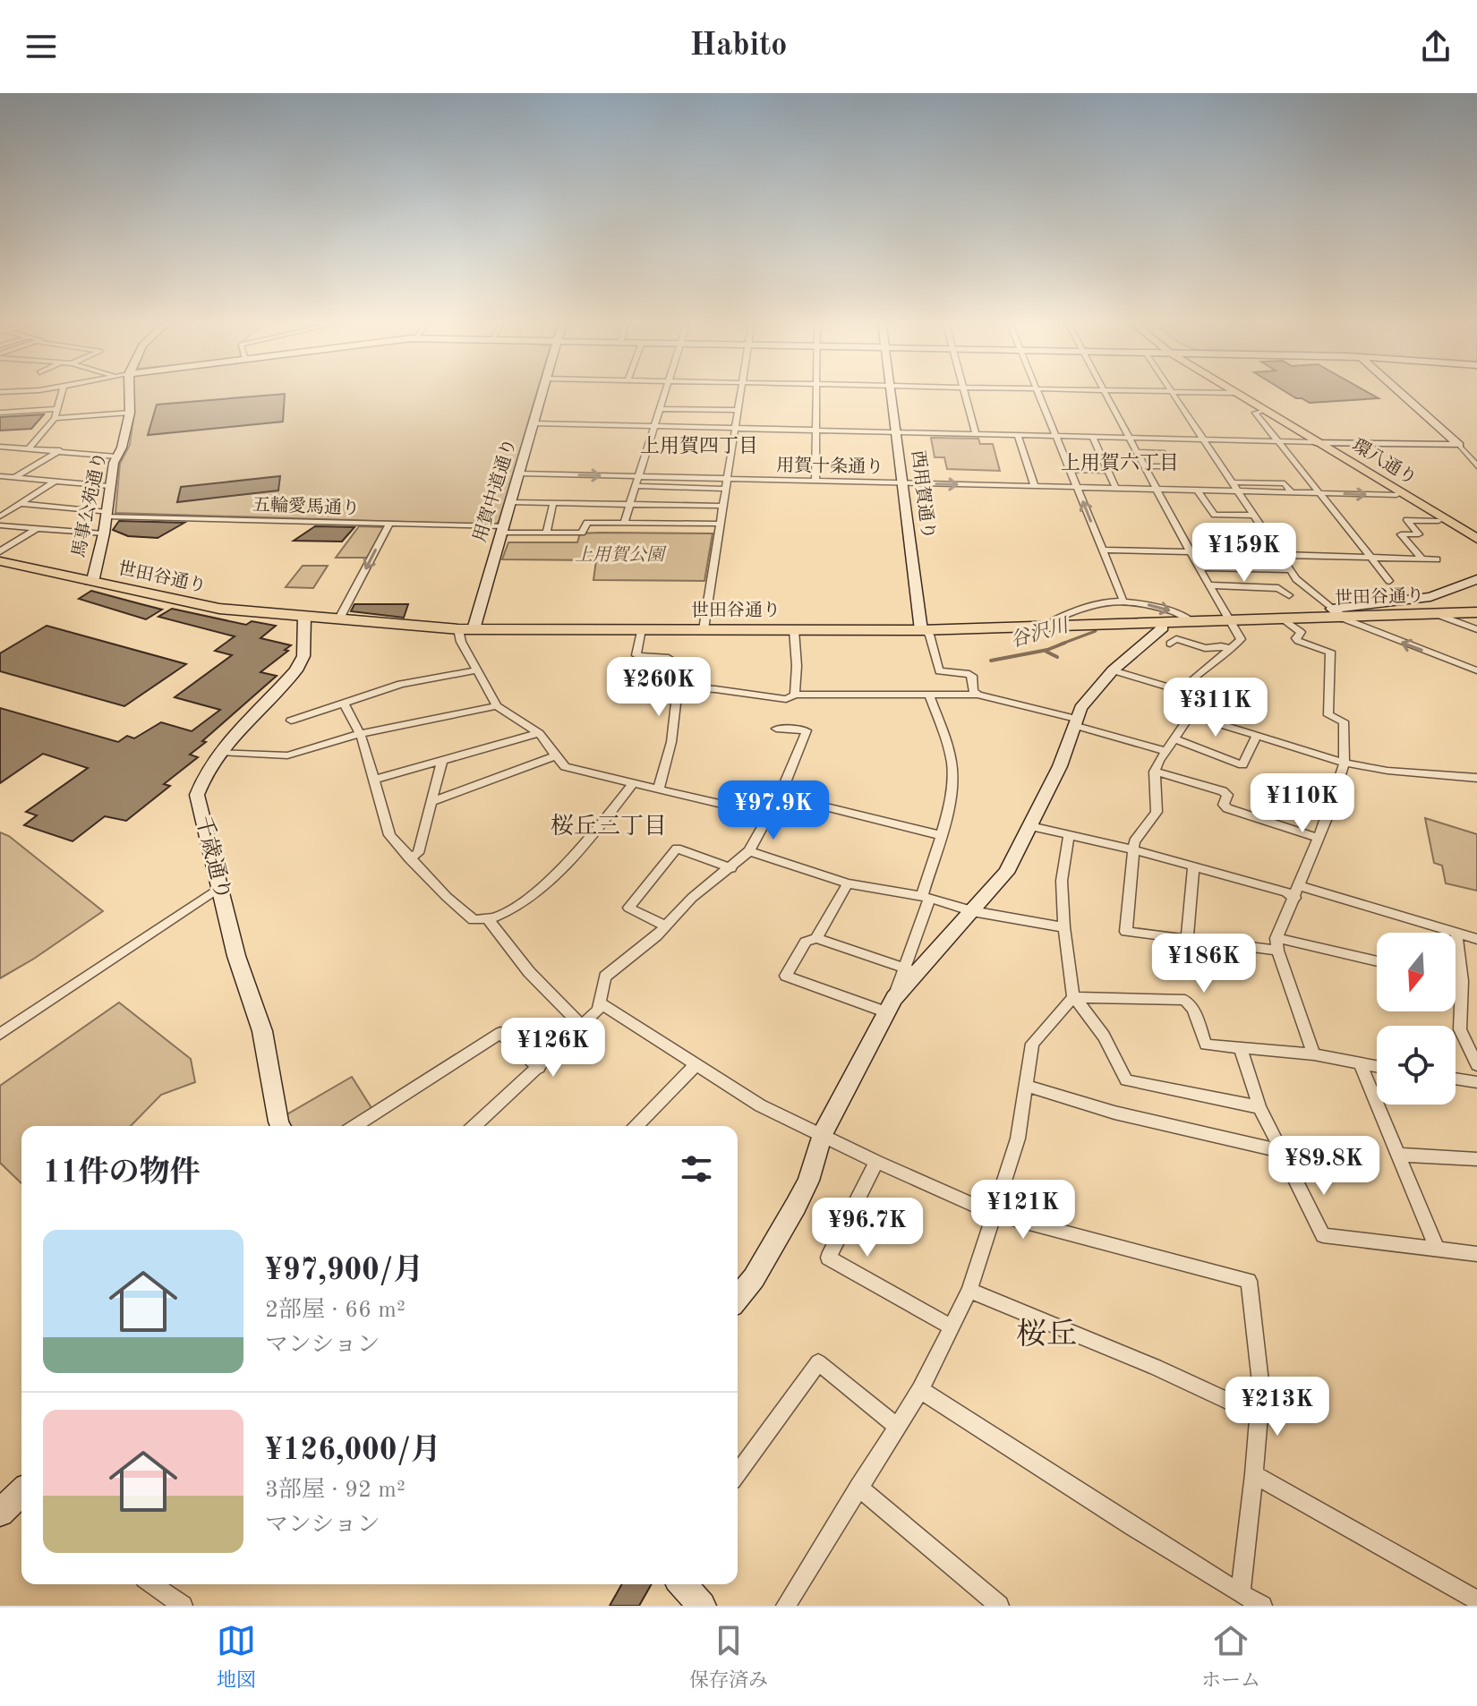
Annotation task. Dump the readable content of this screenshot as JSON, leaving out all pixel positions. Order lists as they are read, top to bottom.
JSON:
{
  "streets": {
    "main road": ["環八通り", "世田谷通り"],
    "street": [
      "用賀十条通り",
      "用賀中道通り",
      "西用賀通り",
      "馬事公苑通り",
      "五輪愛馬通り",
      "千歳通り"
    ]
  },
  "crossings": [
    ["用賀十条通り", "用賀中道通り"],
    ["用賀十条通り", "西用賀通り"],
    ["用賀中道通り", "五輪愛馬通り"],
    ["用賀中道通り", "世田谷通り"],
    ["西用賀通り", "世田谷通り"],
    ["馬事公苑通り", "五輪愛馬通り"],
    ["馬事公苑通り", "世田谷通り"],
    ["世田谷通り", "千歳通り"]
  ],
  "districts": [
    "上用賀四丁目",
    "上用賀六丁目",
    "桜丘三丁目",
    "桜丘"
  ],
  "water": ["谷沢川"],
  "parks": ["上用賀公園"],
  "north": "bottom",
  "page": {
    "header": "Habito",
    "price": [
      "¥159K",
      "¥260K",
      "¥311K",
      "¥110K",
      "¥97.9K",
      "¥186K",
      "¥126K",
      "¥89.8K",
      "¥121K",
      "¥96.7K",
      "¥213K"
    ],
    "heading": "11件の物件",
    "list": [
      {
        "name": "¥97,900/月",
        "note": "2部屋 · 66 m² · マンション"
      },
      {
        "name": "¥126,000/月",
        "note": "3部屋 · 92 m² · マンション"
      }
    ],
    "tabs": ["地図", "保存済み", "ホーム"]
  }
}
